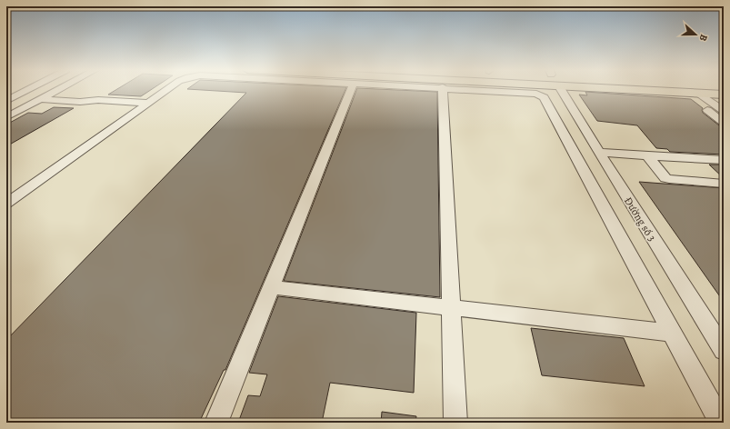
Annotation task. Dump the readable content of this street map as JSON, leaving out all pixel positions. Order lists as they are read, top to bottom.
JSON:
{
  "streets": {
    "street": ["Đường số 3"]
  },
  "north": "right"
}
